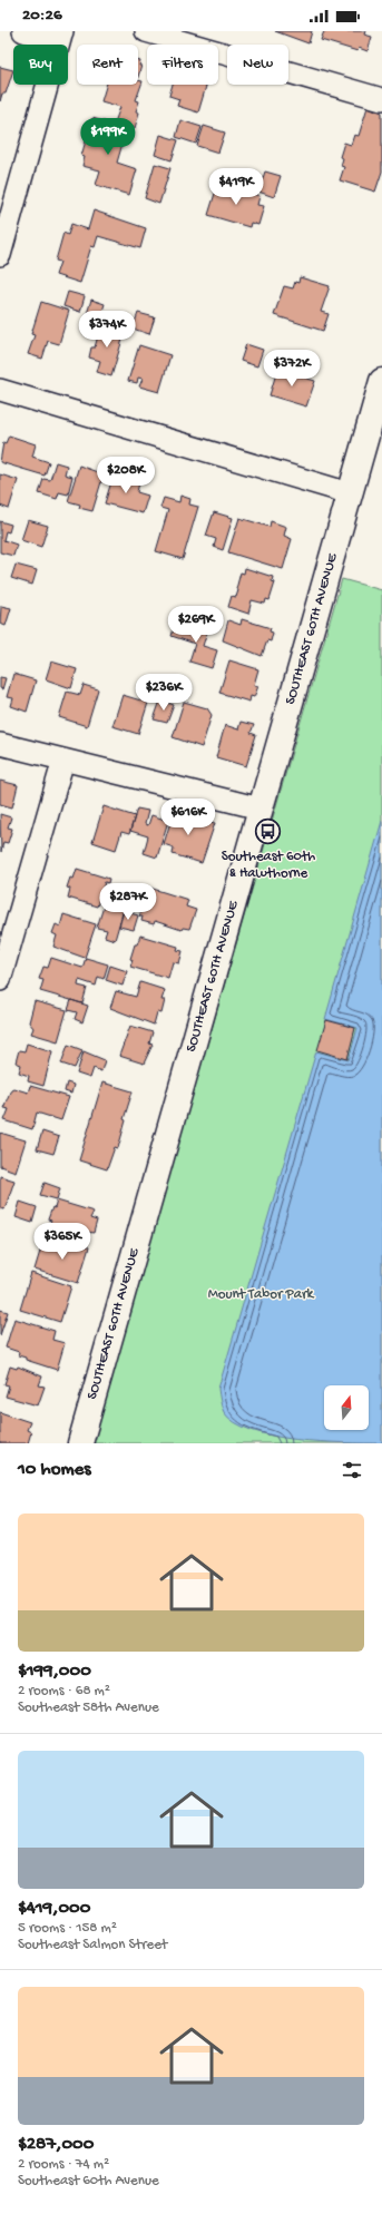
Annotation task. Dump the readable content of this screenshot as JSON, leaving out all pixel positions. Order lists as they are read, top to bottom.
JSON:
{
  "streets": {
    "main road": ["SOUTHEAST 60TH AVENUE"]
  },
  "parks": ["Mount Tabor Park"],
  "places": {
    "bus stop": ["Southeast 60th & Hawthorne"]
  },
  "north": "top",
  "page": {
    "status": "20:26",
    "chip": [
      "Buy",
      "Rent",
      "Filters",
      "New"
    ],
    "price": [
      "$199K",
      "$419K",
      "$374K",
      "$372K",
      "$208K",
      "$269K",
      "$236K",
      "$616K",
      "$287K",
      "$365K"
    ],
    "heading": "10 homes",
    "list": [
      {
        "name": "$199,000",
        "note": "2 rooms · 68 m² · Southeast 58th Avenue"
      },
      {
        "name": "$419,000",
        "note": "5 rooms · 158 m² · Southeast Salmon Street"
      },
      {
        "name": "$287,000",
        "note": "2 rooms · 74 m² · Southeast 60th Avenue"
      }
    ]
  }
}
